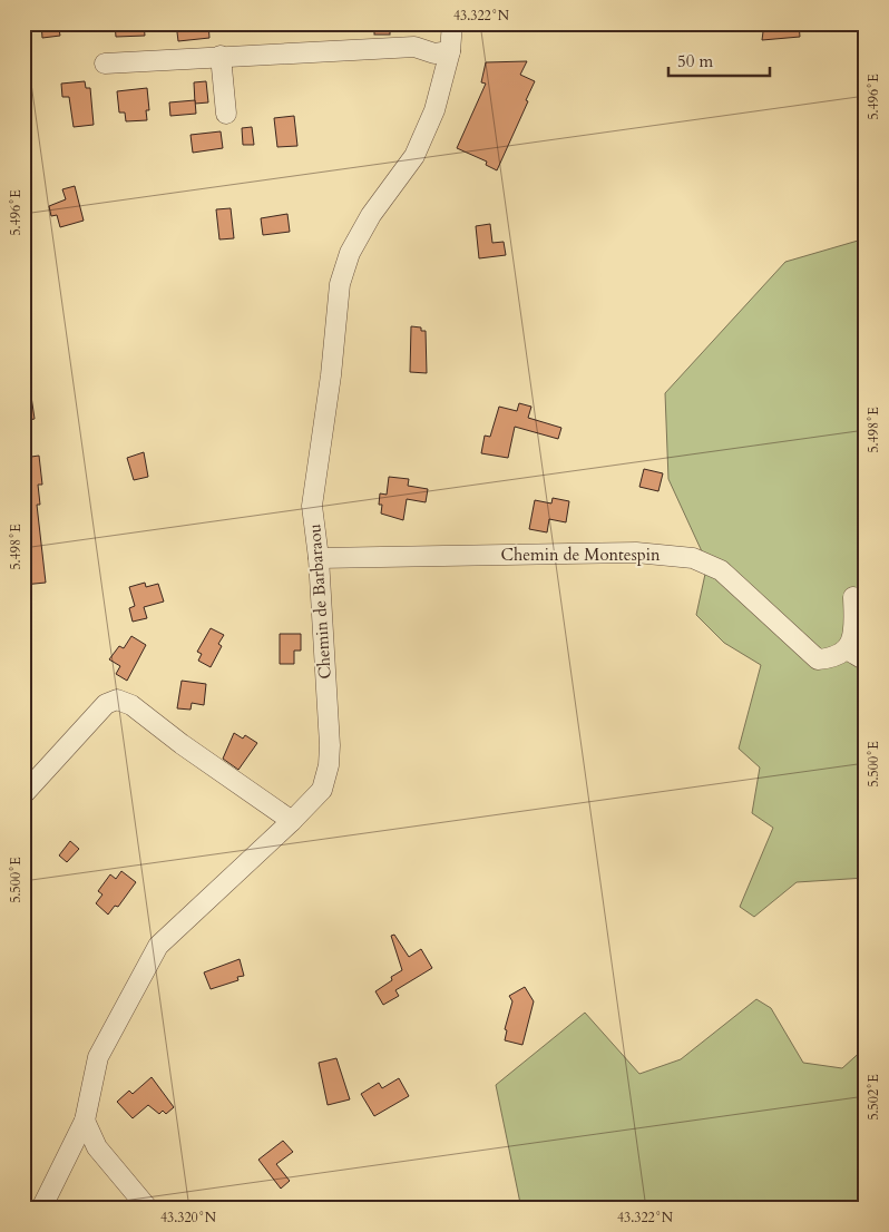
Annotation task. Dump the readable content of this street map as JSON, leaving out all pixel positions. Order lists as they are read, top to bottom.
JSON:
{
  "streets": {
    "street": ["Chemin de Montespin", "Chemin de Barbaraou"]
  },
  "crossings": [
    ["Chemin de Montespin", "Chemin de Barbaraou"]
  ],
  "scale_bar": "50 m",
  "coordinates": [
    "43.322°N",
    "5.496°E",
    "5.498°E",
    "5.500°E",
    "5.502°E",
    "43.320°N"
  ]
}
